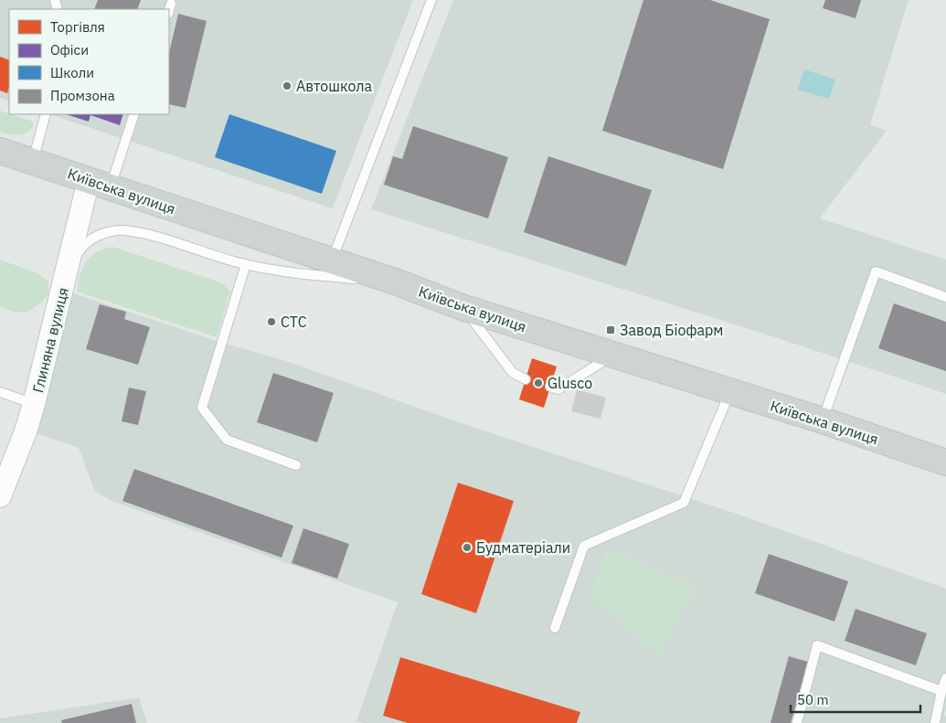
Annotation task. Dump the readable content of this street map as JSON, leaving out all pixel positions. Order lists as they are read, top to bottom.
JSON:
{
  "streets": {
    "main road": ["Київська вулиця"],
    "street": ["Глиняна вулиця"]
  },
  "crossings": [
    ["Київська вулиця", "Глиняна вулиця"]
  ],
  "places": {
    "other": [
      "Автошкола",
      "СТС",
      "Glusco",
      "Будматеріали"
    ],
    "transit": ["Завод Біофарм"]
  },
  "legend": [
    "Торгівля",
    "Офіси",
    "Школи",
    "Промзона"
  ],
  "scale_bar": "50 m"
}
